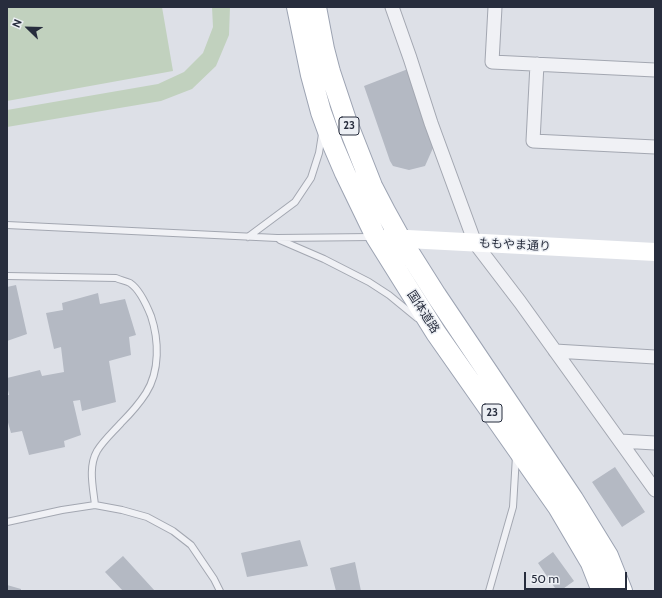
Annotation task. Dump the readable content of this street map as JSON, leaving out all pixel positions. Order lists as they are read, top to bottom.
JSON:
{
  "streets": {
    "main road": ["23", "国体道路"],
    "street": ["ももやま通り"]
  },
  "crossings": [
    ["ももやま通り", "国体道路"]
  ],
  "scale_bar": "50 m",
  "north": "top left"
}
